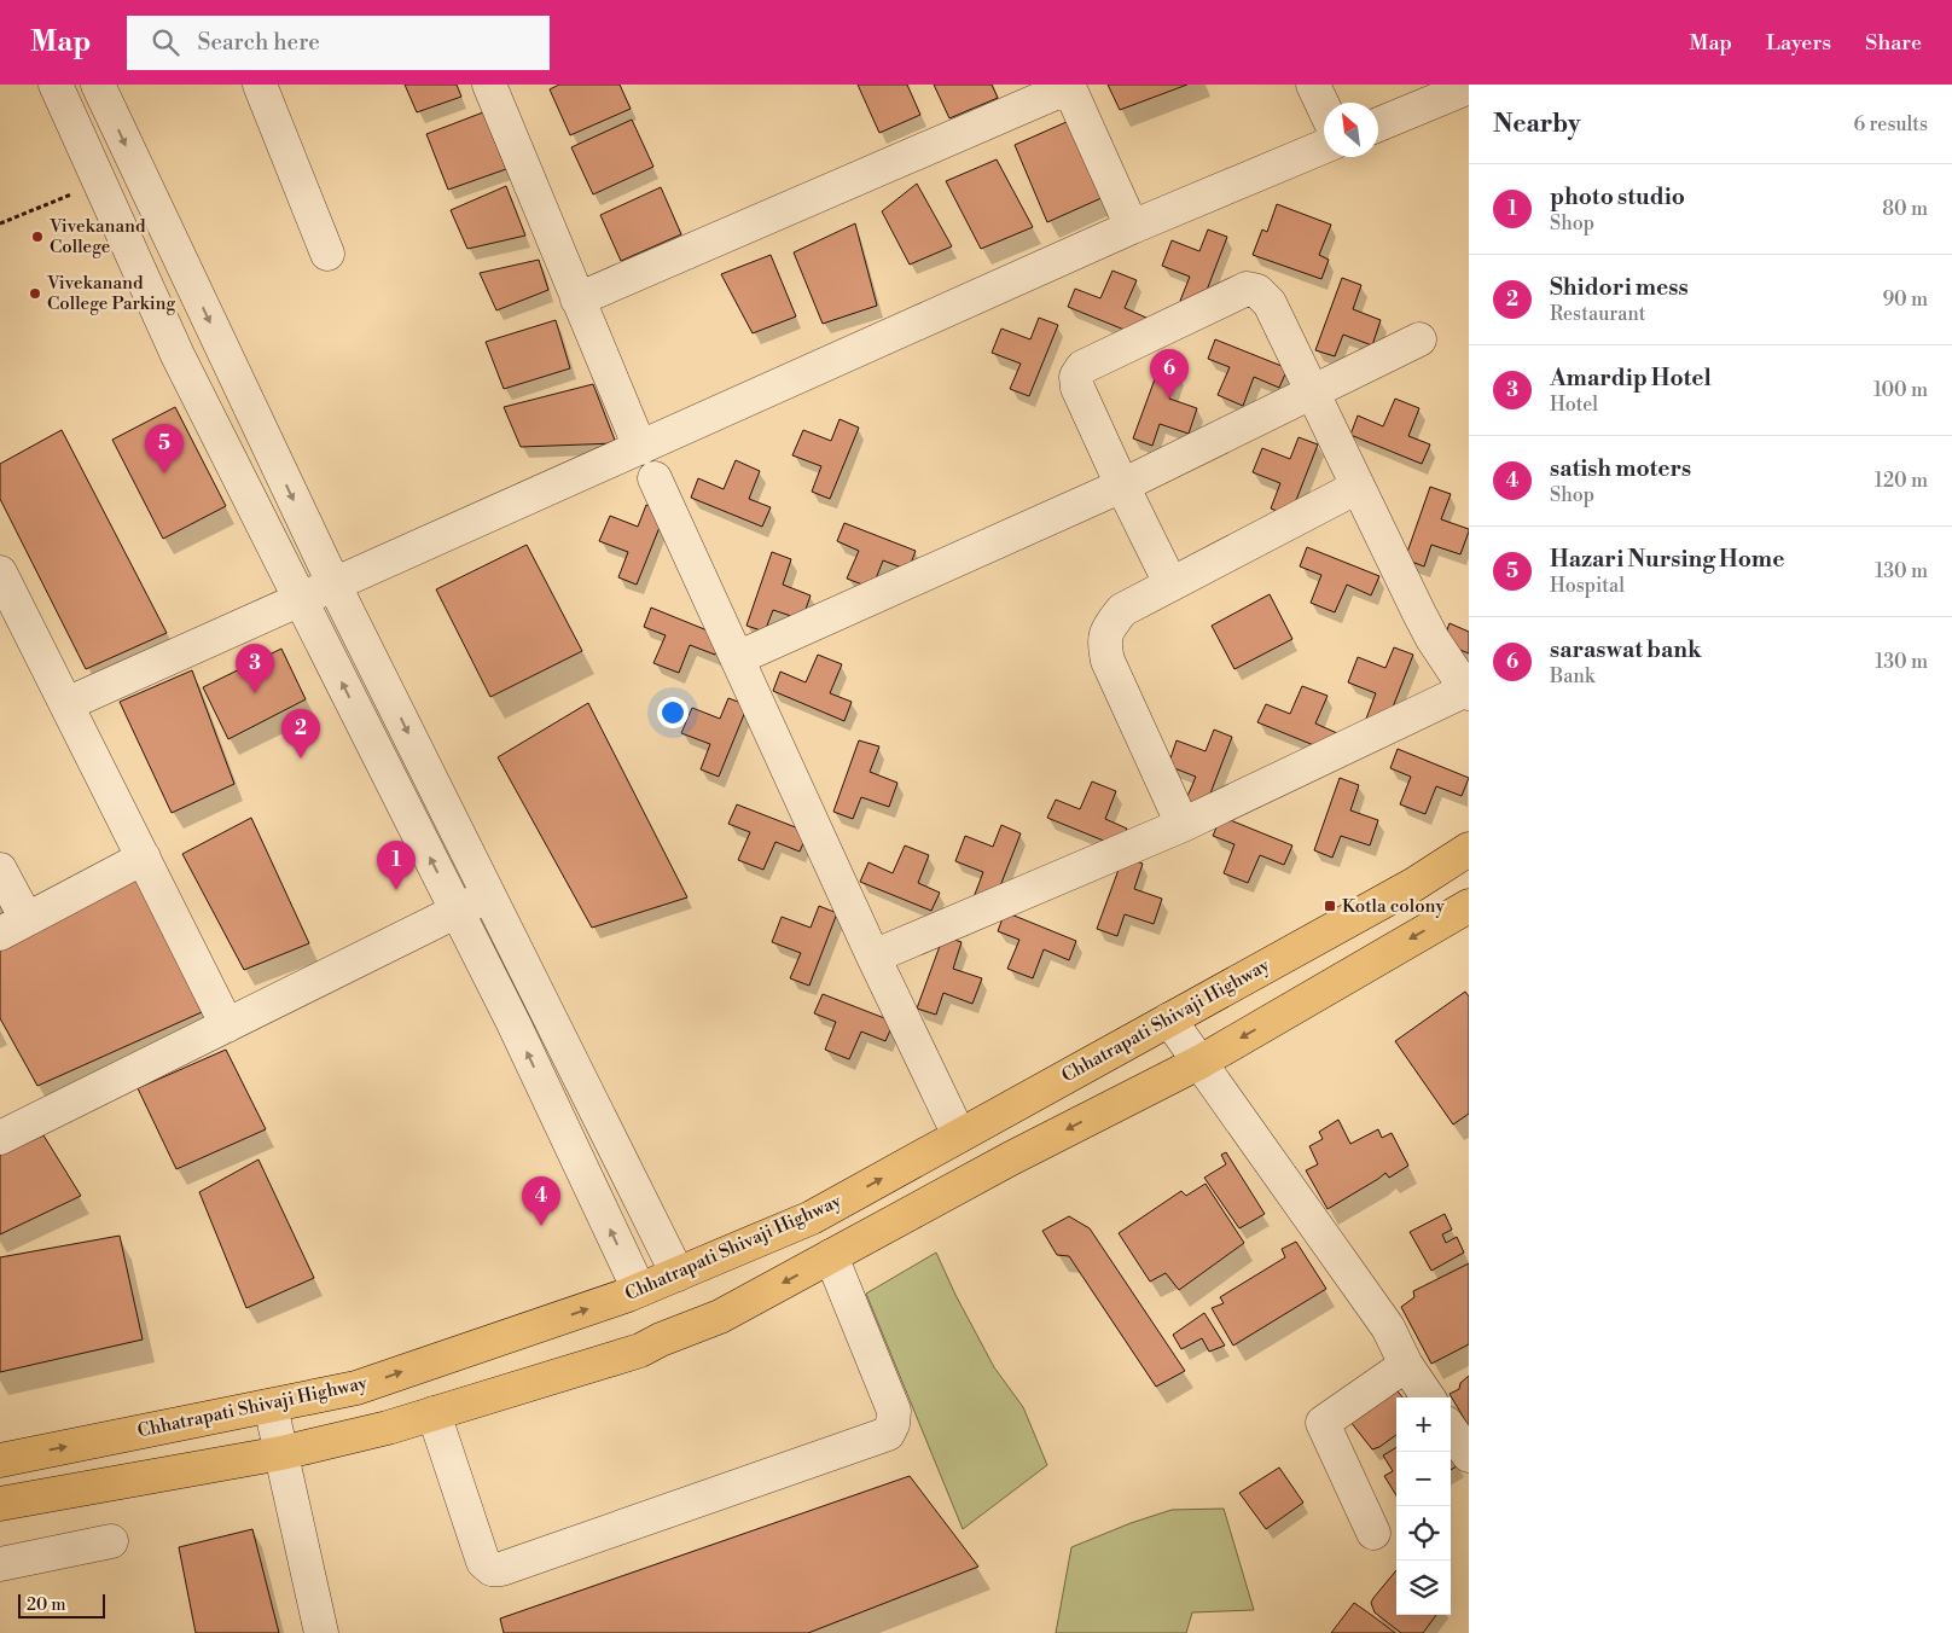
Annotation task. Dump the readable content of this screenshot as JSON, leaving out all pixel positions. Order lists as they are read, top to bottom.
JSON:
{
  "streets": {
    "highway": ["Chhatrapati Shivaji Highway"]
  },
  "places": {
    "other": ["Vivekanand College", "Vivekanand College Parking"],
    "transit": ["Kotla colony"]
  },
  "scale_bar": "20 m",
  "north": "top left",
  "page": {
    "header": "Map",
    "search": "Search here",
    "nav": ["Map", "Layers", "Share"],
    "heading": ["Nearby", "6 results"],
    "list": [
      {
        "mark": "1",
        "name": "photo studio",
        "note": "Shop",
        "value": "80 m"
      },
      {
        "mark": "2",
        "name": "Shidori mess",
        "note": "Restaurant",
        "value": "90 m"
      },
      {
        "mark": "3",
        "name": "Amardip Hotel",
        "note": "Hotel",
        "value": "100 m"
      },
      {
        "mark": "4",
        "name": "satish moters",
        "note": "Shop",
        "value": "120 m"
      },
      {
        "mark": "5",
        "name": "Hazari Nursing Home",
        "note": "Hospital",
        "value": "130 m"
      },
      {
        "mark": "6",
        "name": "saraswat bank",
        "note": "Bank",
        "value": "130 m"
      }
    ],
    "pins": [
      "6",
      "5",
      "3",
      "2",
      "1",
      "4"
    ],
    "map_buttons": ["+", "−"],
    "scale": "20 m"
  }
}
